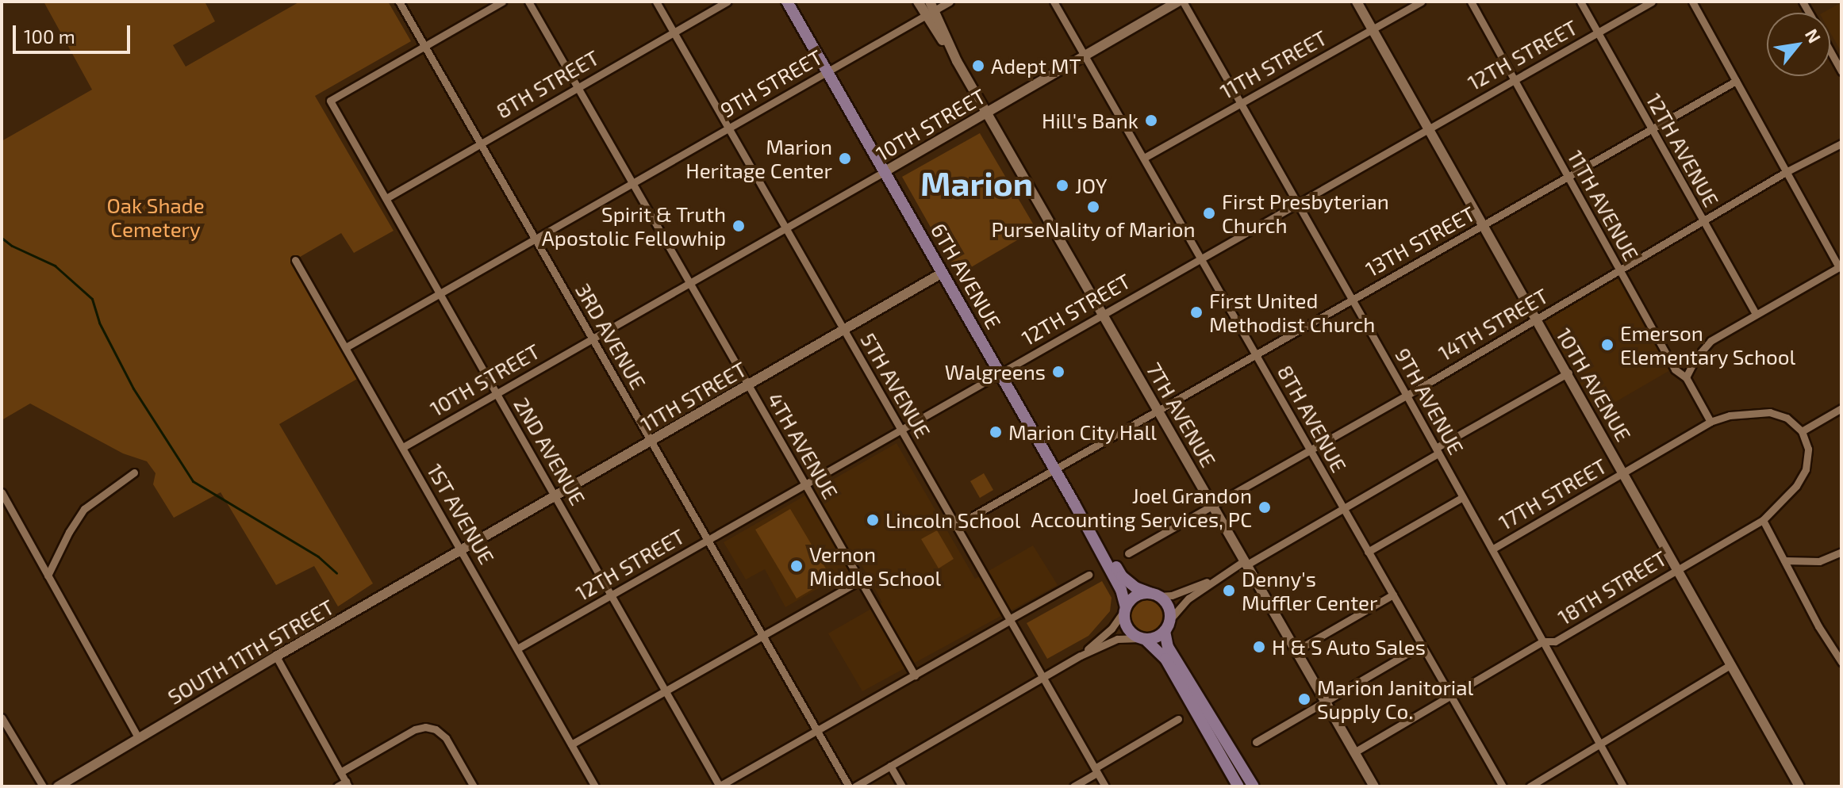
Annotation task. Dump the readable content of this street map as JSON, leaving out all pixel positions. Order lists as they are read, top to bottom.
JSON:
{
  "streets": {
    "main road": ["6TH AVENUE"],
    "street": [
      "12TH STREET",
      "11TH STREET",
      "9TH STREET",
      "8TH STREET",
      "10TH STREET",
      "12TH AVENUE",
      "11TH AVENUE",
      "13TH STREET",
      "14TH STREET",
      "3RD AVENUE",
      "10TH AVENUE",
      "5TH AVENUE",
      "9TH AVENUE",
      "7TH AVENUE",
      "8TH AVENUE",
      "4TH AVENUE",
      "2ND AVENUE",
      "17TH STREET",
      "1ST AVENUE",
      "18TH STREET",
      "SOUTH 11TH STREET"
    ]
  },
  "crossings": [
    ["12TH STREET", "12TH AVENUE"],
    ["12TH STREET", "11TH AVENUE"],
    ["12TH STREET", "6TH AVENUE"],
    ["12TH STREET", "3RD AVENUE"],
    ["12TH STREET", "10TH AVENUE"],
    ["12TH STREET", "5TH AVENUE"],
    ["12TH STREET", "9TH AVENUE"],
    ["12TH STREET", "7TH AVENUE"],
    ["12TH STREET", "8TH AVENUE"],
    ["12TH STREET", "4TH AVENUE"],
    ["12TH STREET", "2ND AVENUE"],
    ["12TH STREET", "1ST AVENUE"],
    ["11TH STREET", "6TH AVENUE"],
    ["11TH STREET", "3RD AVENUE"],
    ["11TH STREET", "10TH AVENUE"],
    ["11TH STREET", "5TH AVENUE"],
    ["11TH STREET", "9TH AVENUE"],
    ["11TH STREET", "8TH AVENUE"],
    ["11TH STREET", "4TH AVENUE"],
    ["11TH STREET", "2ND AVENUE"],
    ["11TH STREET", "1ST AVENUE"],
    ["11TH STREET", "SOUTH 11TH STREET"],
    ["9TH STREET", "6TH AVENUE"],
    ["9TH STREET", "3RD AVENUE"],
    ["9TH STREET", "5TH AVENUE"],
    ["9TH STREET", "7TH AVENUE"],
    ["9TH STREET", "4TH AVENUE"],
    ["9TH STREET", "2ND AVENUE"],
    ["9TH STREET", "1ST AVENUE"],
    ["8TH STREET", "3RD AVENUE"],
    ["8TH STREET", "5TH AVENUE"],
    ["8TH STREET", "4TH AVENUE"],
    ["8TH STREET", "2ND AVENUE"],
    ["10TH STREET", "6TH AVENUE"],
    ["10TH STREET", "3RD AVENUE"],
    ["10TH STREET", "5TH AVENUE"],
    ["10TH STREET", "9TH AVENUE"],
    ["10TH STREET", "7TH AVENUE"],
    ["10TH STREET", "8TH AVENUE"],
    ["10TH STREET", "4TH AVENUE"],
    ["10TH STREET", "2ND AVENUE"],
    ["10TH STREET", "1ST AVENUE"],
    ["12TH AVENUE", "13TH STREET"],
    ["12TH AVENUE", "14TH STREET"],
    ["11TH AVENUE", "13TH STREET"],
    ["11TH AVENUE", "14TH STREET"],
    ["11TH AVENUE", "17TH STREET"],
    ["13TH STREET", "6TH AVENUE"],
    ["13TH STREET", "10TH AVENUE"],
    ["13TH STREET", "5TH AVENUE"],
    ["13TH STREET", "9TH AVENUE"],
    ["13TH STREET", "7TH AVENUE"],
    ["13TH STREET", "8TH AVENUE"],
    ["14TH STREET", "10TH AVENUE"],
    ["14TH STREET", "9TH AVENUE"],
    ["14TH STREET", "7TH AVENUE"],
    ["14TH STREET", "8TH AVENUE"],
    ["3RD AVENUE", "2ND AVENUE"],
    ["10TH AVENUE", "17TH STREET"],
    ["10TH AVENUE", "18TH STREET"],
    ["9TH AVENUE", "17TH STREET"],
    ["9TH AVENUE", "18TH STREET"],
    ["7TH AVENUE", "18TH STREET"],
    ["8TH AVENUE", "18TH STREET"],
    ["17TH STREET", "18TH STREET"],
    ["1ST AVENUE", "SOUTH 11TH STREET"]
  ],
  "districts": ["Marion"],
  "parks": ["Oak Shade Cemetery"],
  "places": [
    "Adept MT",
    "Hill's Bank",
    "Marion Heritage Center",
    "JOY",
    "PurseNality of Marion",
    "First Presbyterian Church",
    "Spirit & Truth Apostolic Fellowhip",
    "First United Methodist Church",
    "Emerson Elementary School",
    "Walgreens",
    "Marion City Hall",
    "Joel Grandon Accounting Services, PC",
    "Lincoln School",
    "Vernon Middle School",
    "Denny's Muffler Center",
    "H & S Auto Sales",
    "Marion Janitorial Supply Co."
  ],
  "scale_bar": "100 m",
  "north": "top right"
}
